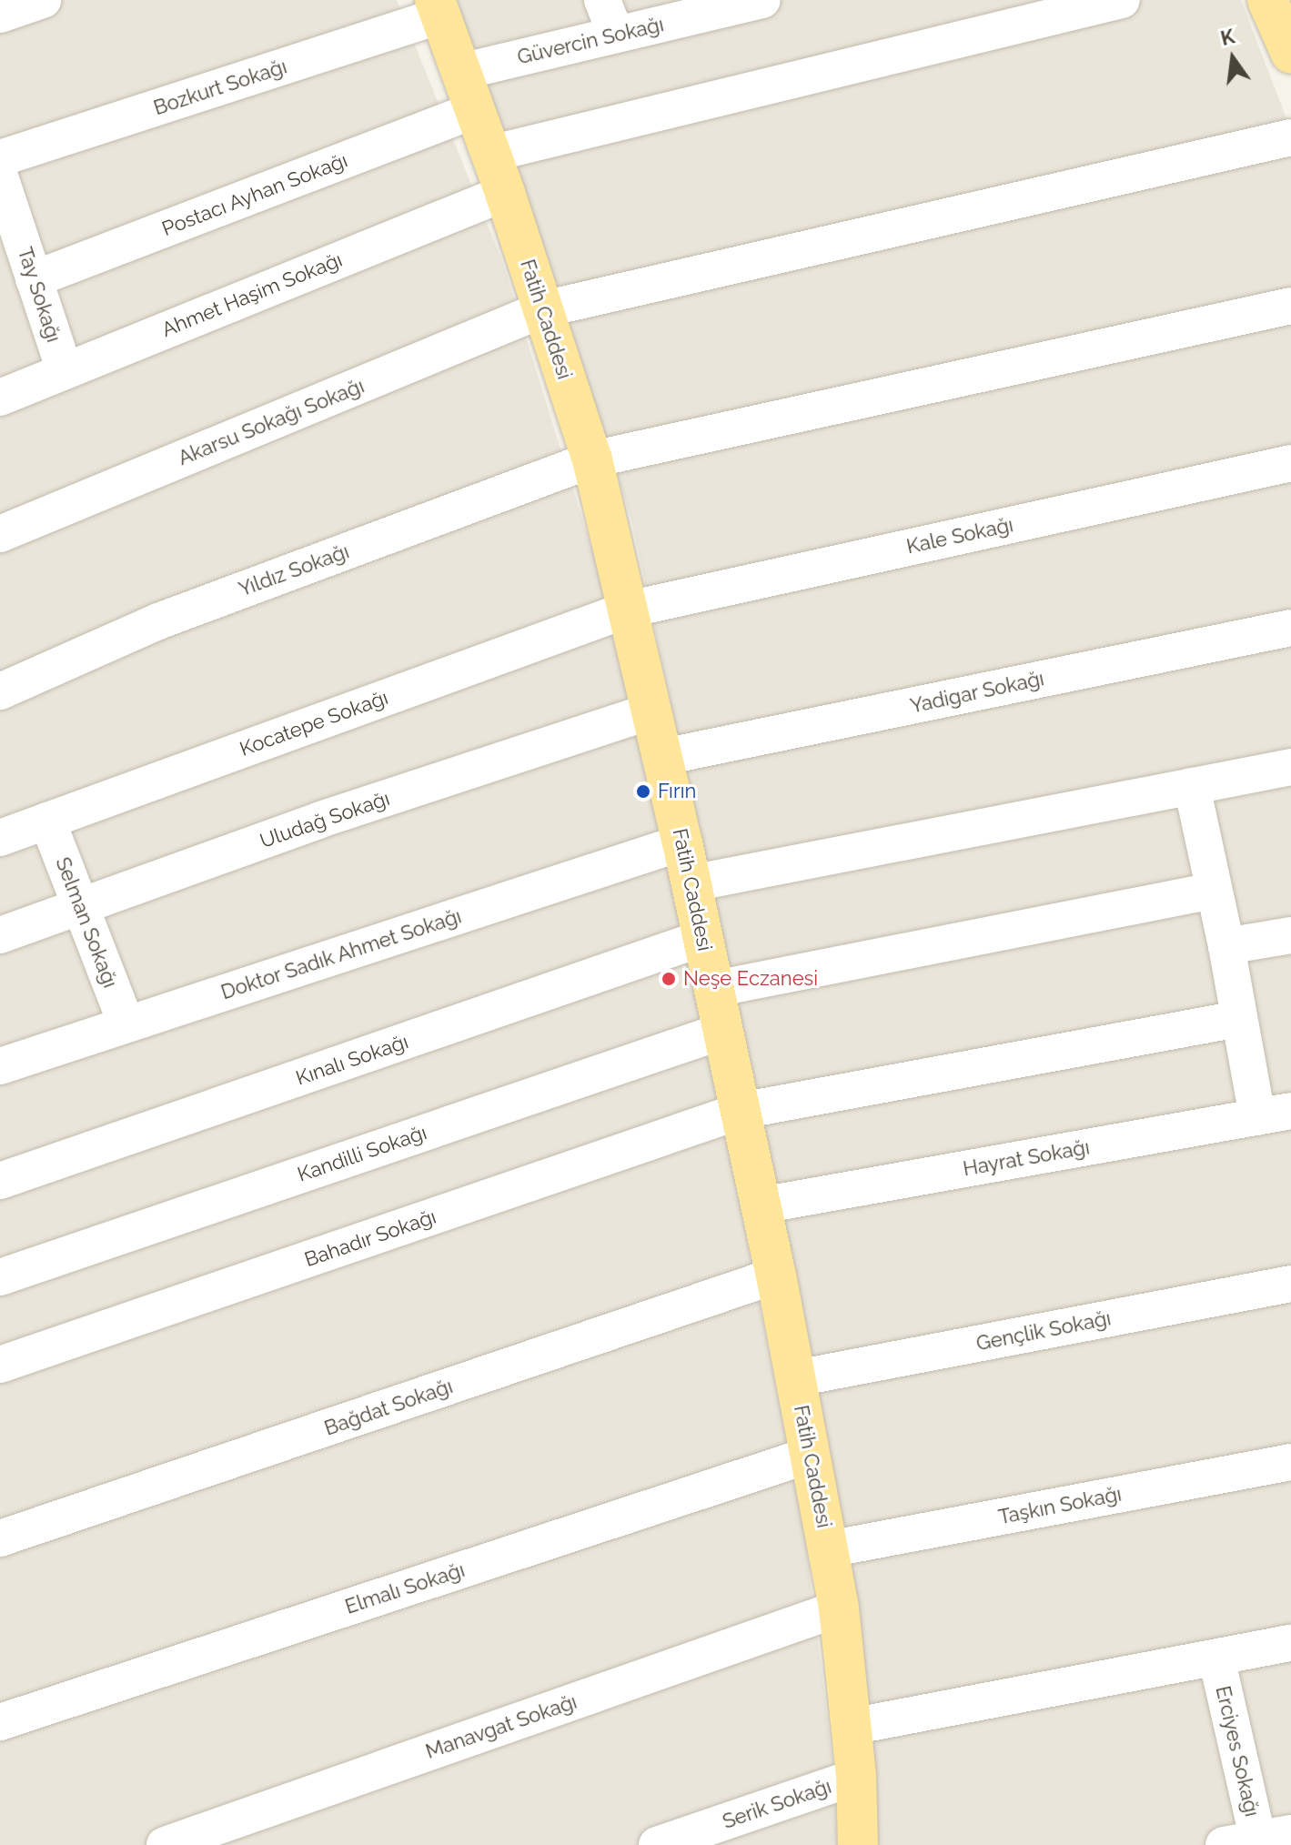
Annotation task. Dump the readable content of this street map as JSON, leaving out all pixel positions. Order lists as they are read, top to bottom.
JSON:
{
  "streets": {
    "main road": ["Fatih Caddesi"],
    "street": [
      "Güvercin Sokağı",
      "Bozkurt Sokağı",
      "Postacı Ayhan Sokağı",
      "Tay Sokağı",
      "Ahmet Haşim Sokağı",
      "Akarsu Sokağı Sokağı",
      "Kale Sokağı",
      "Yıldız Sokağı",
      "Yadigar Sokağı",
      "Kocatepe Sokağı",
      "Uludağ Sokağı",
      "Selman Sokağı",
      "Doktor Sadık Ahmet Sokağı",
      "Kınalı Sokağı",
      "Kandilli Sokağı",
      "Hayrat Sokağı",
      "Bahadır Sokağı",
      "Gençlik Sokağı",
      "Bağdat Sokağı",
      "Taşkın Sokağı",
      "Elmalı Sokağı",
      "Manavgat Sokağı",
      "Erciyes Sokağı",
      "Serik Sokağı"
    ]
  },
  "crossings": [
    ["Güvercin Sokağı", "Fatih Caddesi"],
    ["Bozkurt Sokağı", "Fatih Caddesi"],
    ["Postacı Ayhan Sokağı", "Tay Sokağı"],
    ["Postacı Ayhan Sokağı", "Fatih Caddesi"],
    ["Tay Sokağı", "Ahmet Haşim Sokağı"],
    ["Ahmet Haşim Sokağı", "Fatih Caddesi"],
    ["Fatih Caddesi", "Akarsu Sokağı Sokağı"],
    ["Fatih Caddesi", "Kale Sokağı"],
    ["Fatih Caddesi", "Yıldız Sokağı"],
    ["Fatih Caddesi", "Yadigar Sokağı"],
    ["Fatih Caddesi", "Kocatepe Sokağı"],
    ["Fatih Caddesi", "Uludağ Sokağı"],
    ["Fatih Caddesi", "Doktor Sadık Ahmet Sokağı"],
    ["Fatih Caddesi", "Kınalı Sokağı"],
    ["Fatih Caddesi", "Kandilli Sokağı"],
    ["Fatih Caddesi", "Hayrat Sokağı"],
    ["Fatih Caddesi", "Bahadır Sokağı"],
    ["Fatih Caddesi", "Gençlik Sokağı"],
    ["Fatih Caddesi", "Bağdat Sokağı"],
    ["Fatih Caddesi", "Taşkın Sokağı"],
    ["Fatih Caddesi", "Elmalı Sokağı"],
    ["Fatih Caddesi", "Manavgat Sokağı"],
    ["Fatih Caddesi", "Serik Sokağı"],
    ["Kale Sokağı", "Kocatepe Sokağı"],
    ["Kocatepe Sokağı", "Selman Sokağı"],
    ["Uludağ Sokağı", "Selman Sokağı"],
    ["Selman Sokağı", "Doktor Sadık Ahmet Sokağı"]
  ],
  "places": ["Fırın", "Neşe Eczanesi"],
  "north": "top"
}
